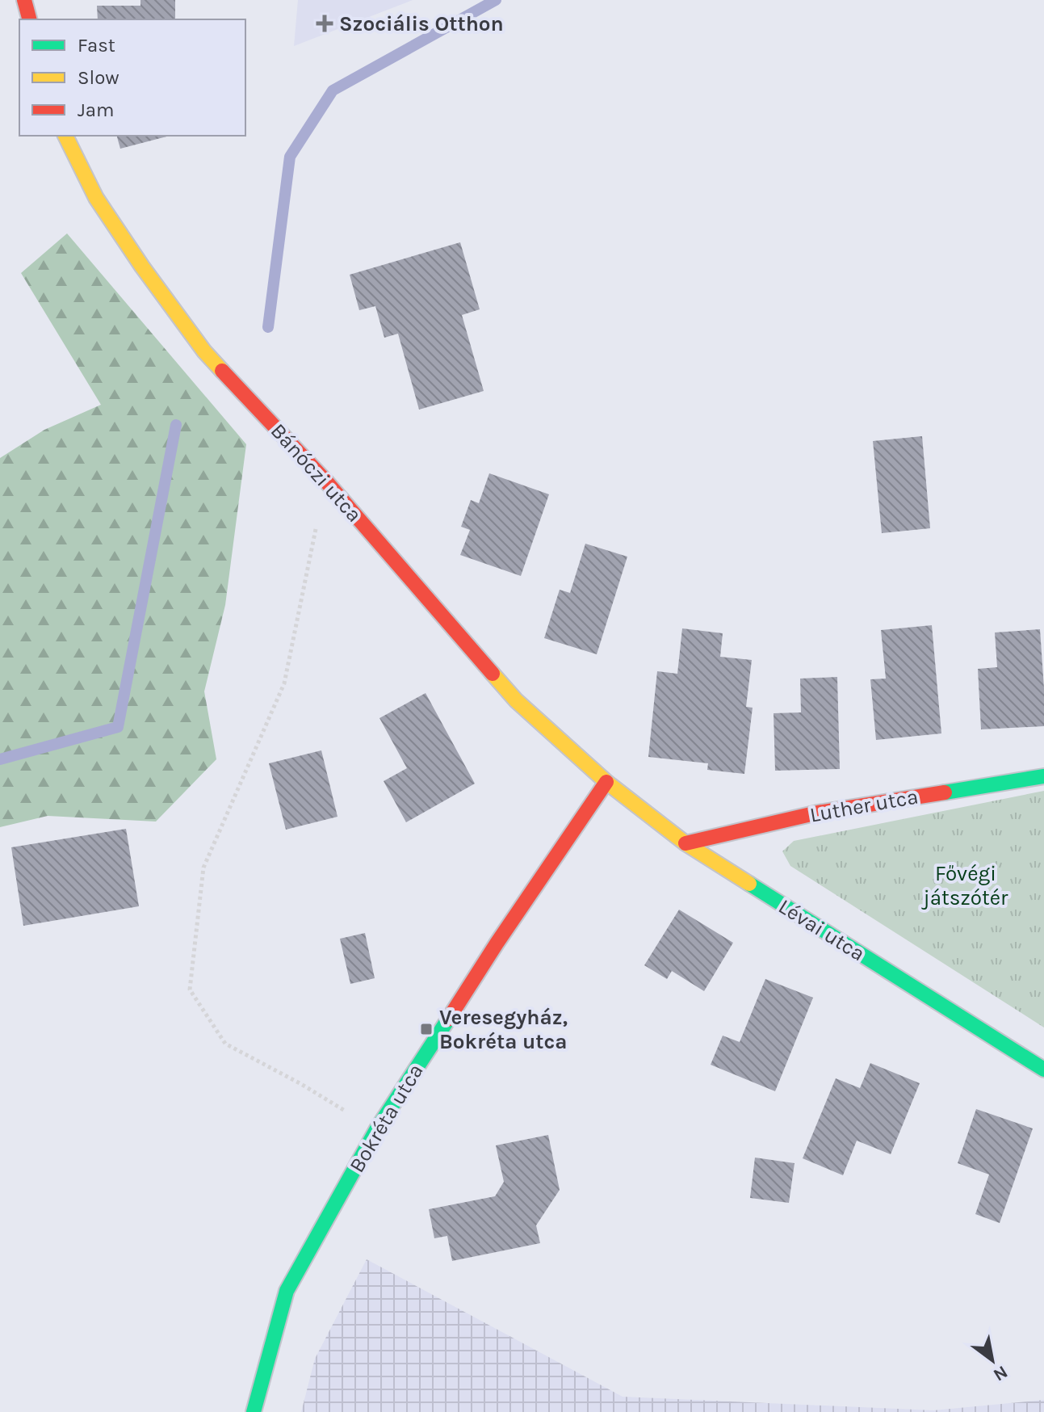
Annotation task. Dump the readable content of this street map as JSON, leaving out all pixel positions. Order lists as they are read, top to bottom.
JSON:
{
  "streets": {
    "street": [
      "Bánóczi utca",
      "Luther utca",
      "Lévai utca",
      "Bokréta utca"
    ]
  },
  "crossings": [
    ["Bánóczi utca", "Lévai utca"],
    ["Bánóczi utca", "Bokréta utca"],
    ["Luther utca", "Lévai utca"],
    ["Lévai utca", "Bokréta utca"]
  ],
  "parks": ["Fővégi játszótér"],
  "places": {
    "health": ["Szociális Otthon"],
    "transit": ["Veresegyház, Bokréta utca"]
  },
  "legend": ["Fast", "Slow", "Jam"],
  "north": "bottom right"
}
